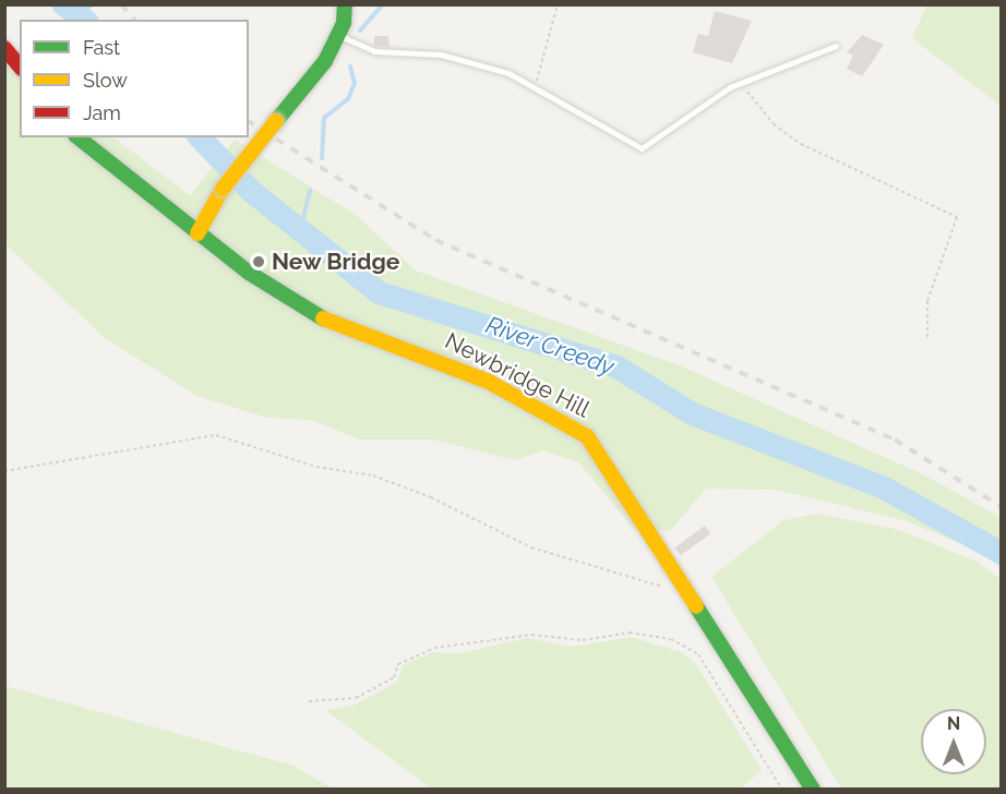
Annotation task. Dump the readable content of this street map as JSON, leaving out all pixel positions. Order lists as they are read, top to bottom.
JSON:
{
  "streets": {
    "main road": ["Newbridge Hill"]
  },
  "water": ["River Creedy"],
  "places": ["New Bridge"],
  "legend": ["Fast", "Slow", "Jam"],
  "north": "top"
}
